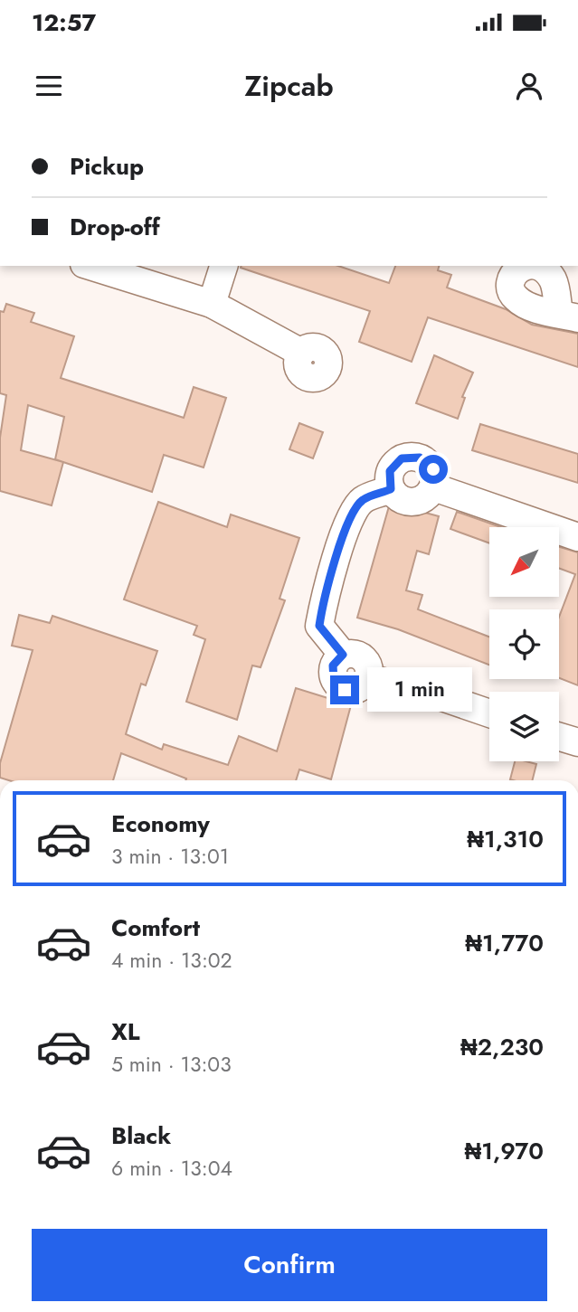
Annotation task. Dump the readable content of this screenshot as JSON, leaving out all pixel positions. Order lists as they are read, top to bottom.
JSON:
{
  "north": "bottom left",
  "page": {
    "status": "12:57",
    "header": "Zipcab",
    "banner": ["Pickup", "Drop-off"],
    "bubble": "1 min",
    "list": [
      {
        "name": "Economy",
        "note": "3 min · 13:01",
        "value": "₦1,310"
      },
      {
        "name": "Comfort",
        "note": "4 min · 13:02",
        "value": "₦1,770"
      },
      {
        "name": "XL",
        "note": "5 min · 13:03",
        "value": "₦2,230"
      },
      {
        "name": "Black",
        "note": "6 min · 13:04",
        "value": "₦1,970"
      }
    ],
    "buttons": "Confirm"
  }
}
